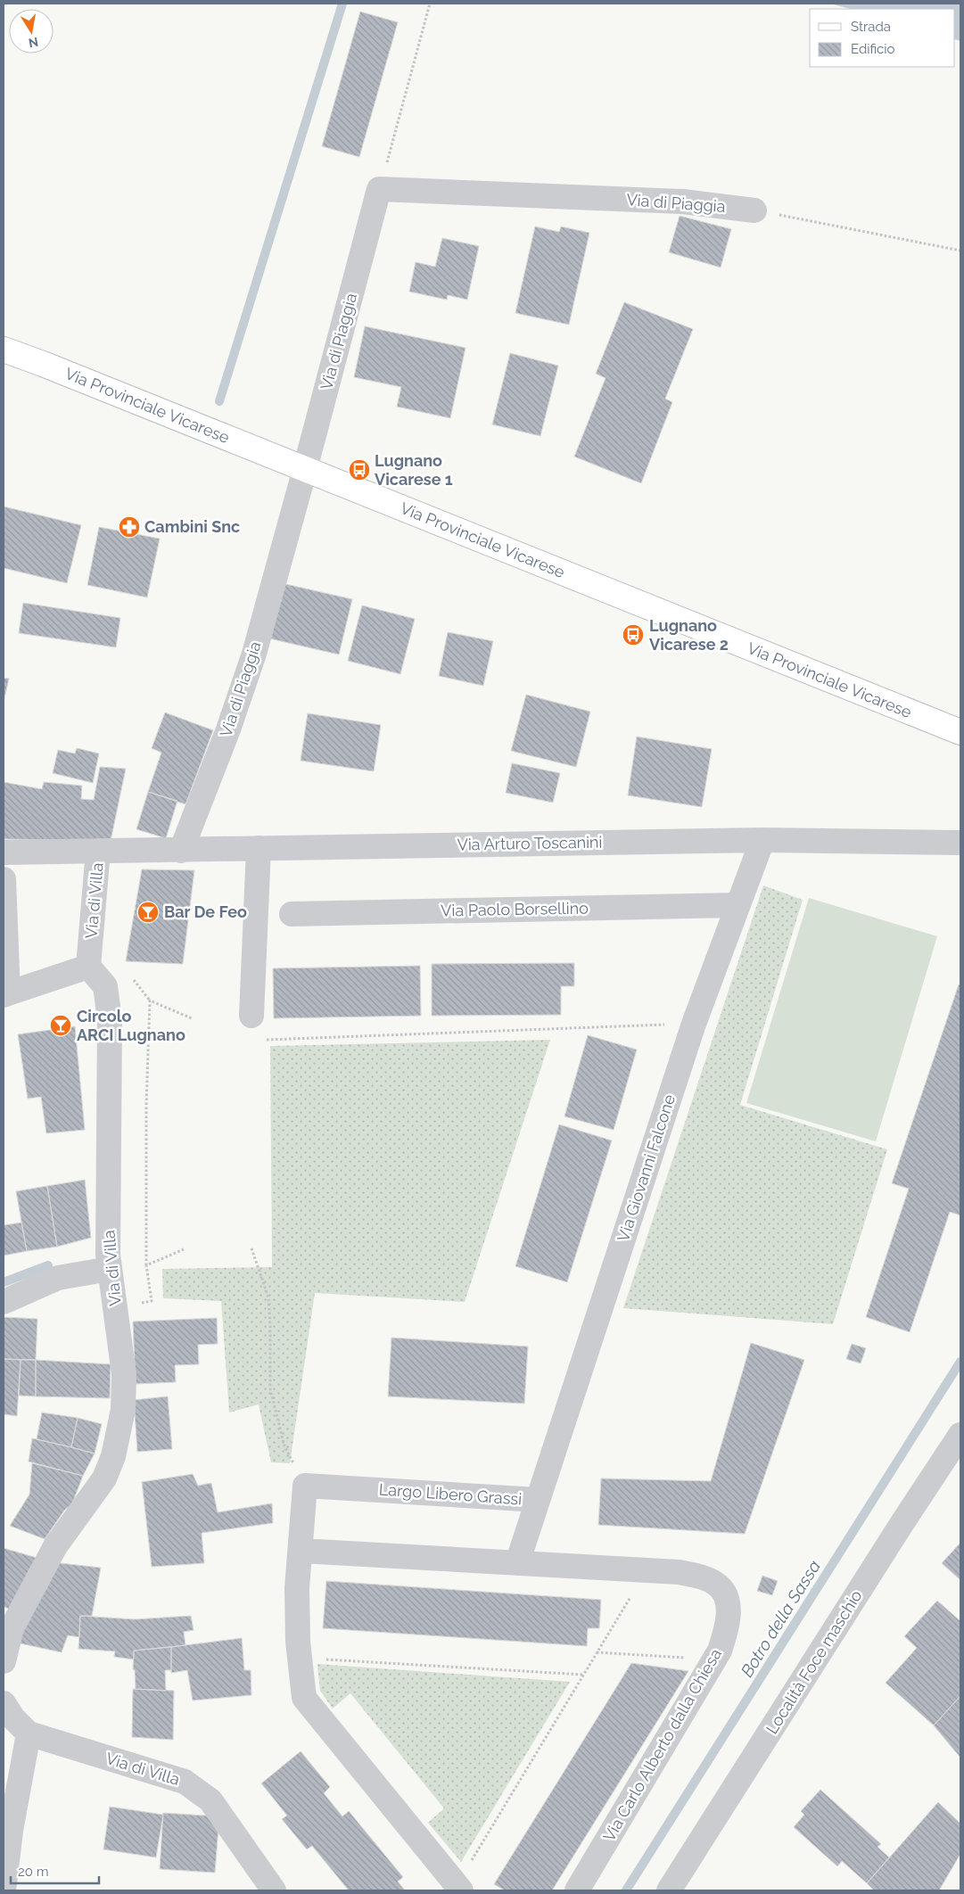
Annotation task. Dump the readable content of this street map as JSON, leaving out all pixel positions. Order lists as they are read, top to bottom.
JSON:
{
  "streets": {
    "main road": ["Via Provinciale Vicarese"],
    "street": [
      "Via di Piaggia",
      "Via Arturo Toscanini",
      "Via di Villa",
      "Via Paolo Borsellino",
      "Via Giovanni Falcone",
      "Largo Libero Grassi",
      "Località Foce maschio",
      "Via Carlo Alberto dalla Chiesa"
    ]
  },
  "crossings": [
    ["Via di Piaggia", "Via Provinciale Vicarese"],
    ["Via di Piaggia", "Via Arturo Toscanini"],
    ["Via Arturo Toscanini", "Via di Villa"],
    ["Via Arturo Toscanini", "Via Giovanni Falcone"],
    ["Via Paolo Borsellino", "Via Giovanni Falcone"],
    ["Via Giovanni Falcone", "Largo Libero Grassi"],
    ["Largo Libero Grassi", "Via Carlo Alberto dalla Chiesa"]
  ],
  "water": ["Botro della Sassa"],
  "places": {
    "bus stop": ["Lugnano Vicarese 1", "Lugnano Vicarese 2"],
    "pharmacy": ["Cambini Snc"],
    "bar": ["Bar De Feo", "Circolo ARCI Lugnano"]
  },
  "legend": ["Strada", "Edificio"],
  "scale_bar": "20 m",
  "north": "bottom"
}
